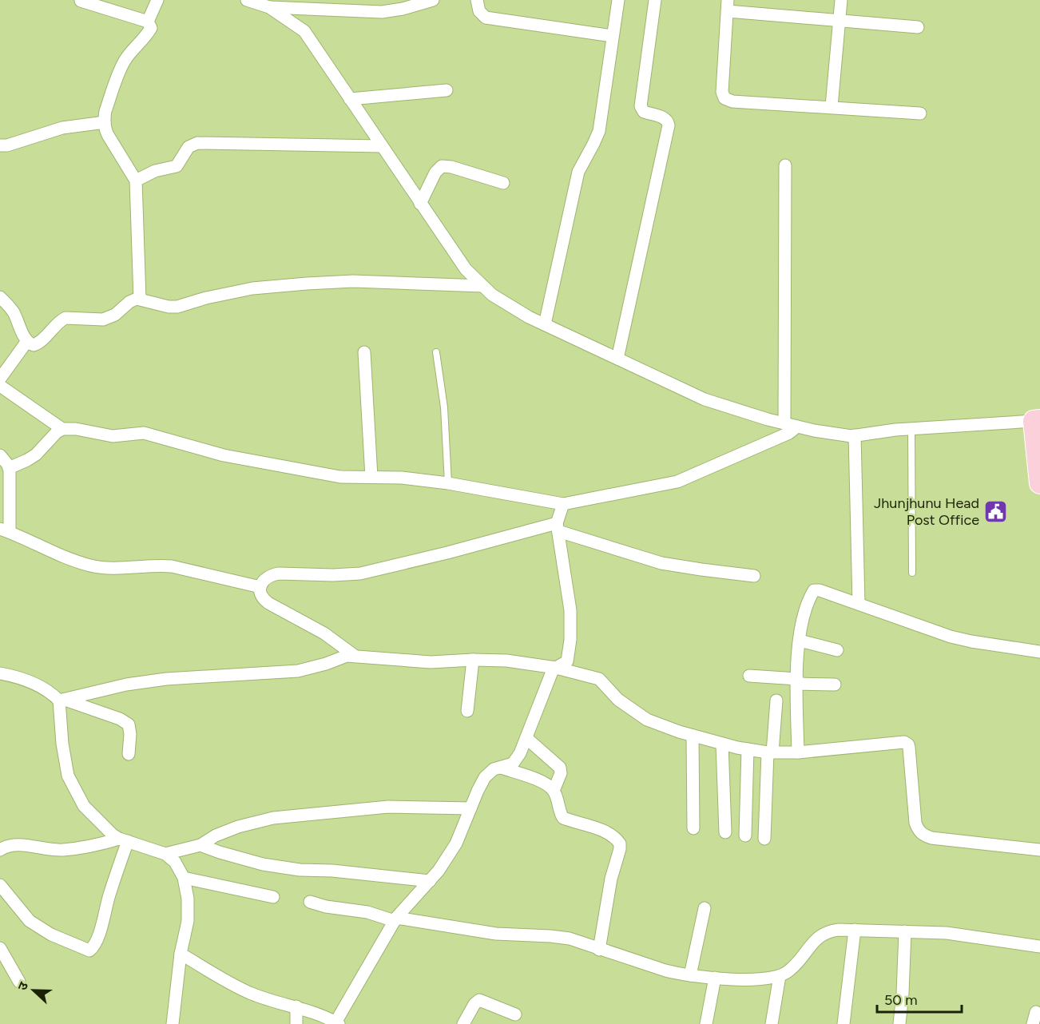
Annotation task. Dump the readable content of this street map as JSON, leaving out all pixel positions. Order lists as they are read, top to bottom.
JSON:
{
  "places": {
    "public building": ["Jhunjhunu Head Post Office"]
  },
  "scale_bar": "50 m",
  "north": "left"
}
